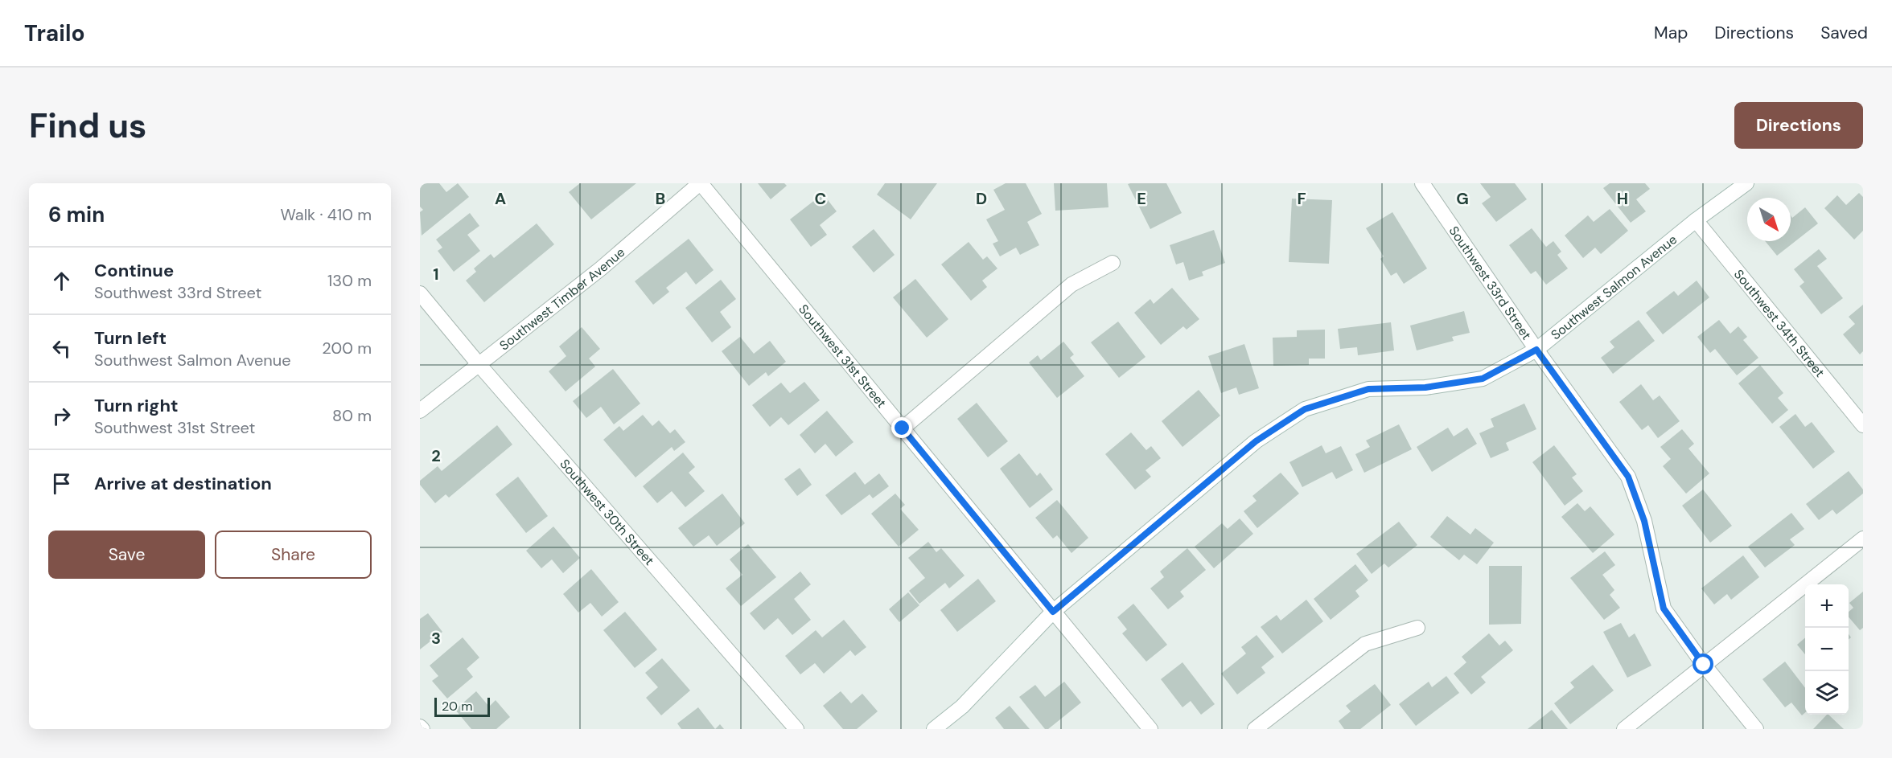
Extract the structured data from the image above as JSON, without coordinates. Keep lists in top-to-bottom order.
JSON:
{
  "streets": {
    "street": [
      "Southwest 33rd Street",
      "Southwest Salmon Avenue",
      "Southwest Timber Avenue",
      "Southwest 34th Street",
      "Southwest 31st Street",
      "Southwest 30th Street"
    ]
  },
  "crossings": [
    ["Southwest 33rd Street", "Southwest Salmon Avenue"],
    ["Southwest Salmon Avenue", "Southwest 34th Street"],
    ["Southwest Salmon Avenue", "Southwest 31st Street"],
    ["Southwest Timber Avenue", "Southwest 31st Street"],
    ["Southwest Timber Avenue", "Southwest 30th Street"]
  ],
  "scale_bar": "20 m",
  "north": "bottom right",
  "page": {
    "header": "Trailo",
    "nav": ["Map", "Directions", "Saved"],
    "buttons": [
      "Directions",
      ["Save", "Share"]
    ],
    "title": "Find us",
    "heading": ["6 min", "Walk · 410 m"],
    "list": [
      ["Continue", "Southwest 33rd Street", "130 m"],
      ["Turn left", "Southwest Salmon Avenue", "200 m"],
      ["Turn right", "Southwest 31st Street", "80 m"],
      "Arrive at destination"
    ],
    "map_buttons": ["+", "−"],
    "scale": "20 m"
  },
  "grid": {
    "columns": [
      "A",
      "B",
      "C",
      "D",
      "E",
      "F",
      "G",
      "H"
    ],
    "rows": ["1", "2", "3"]
  }
}
